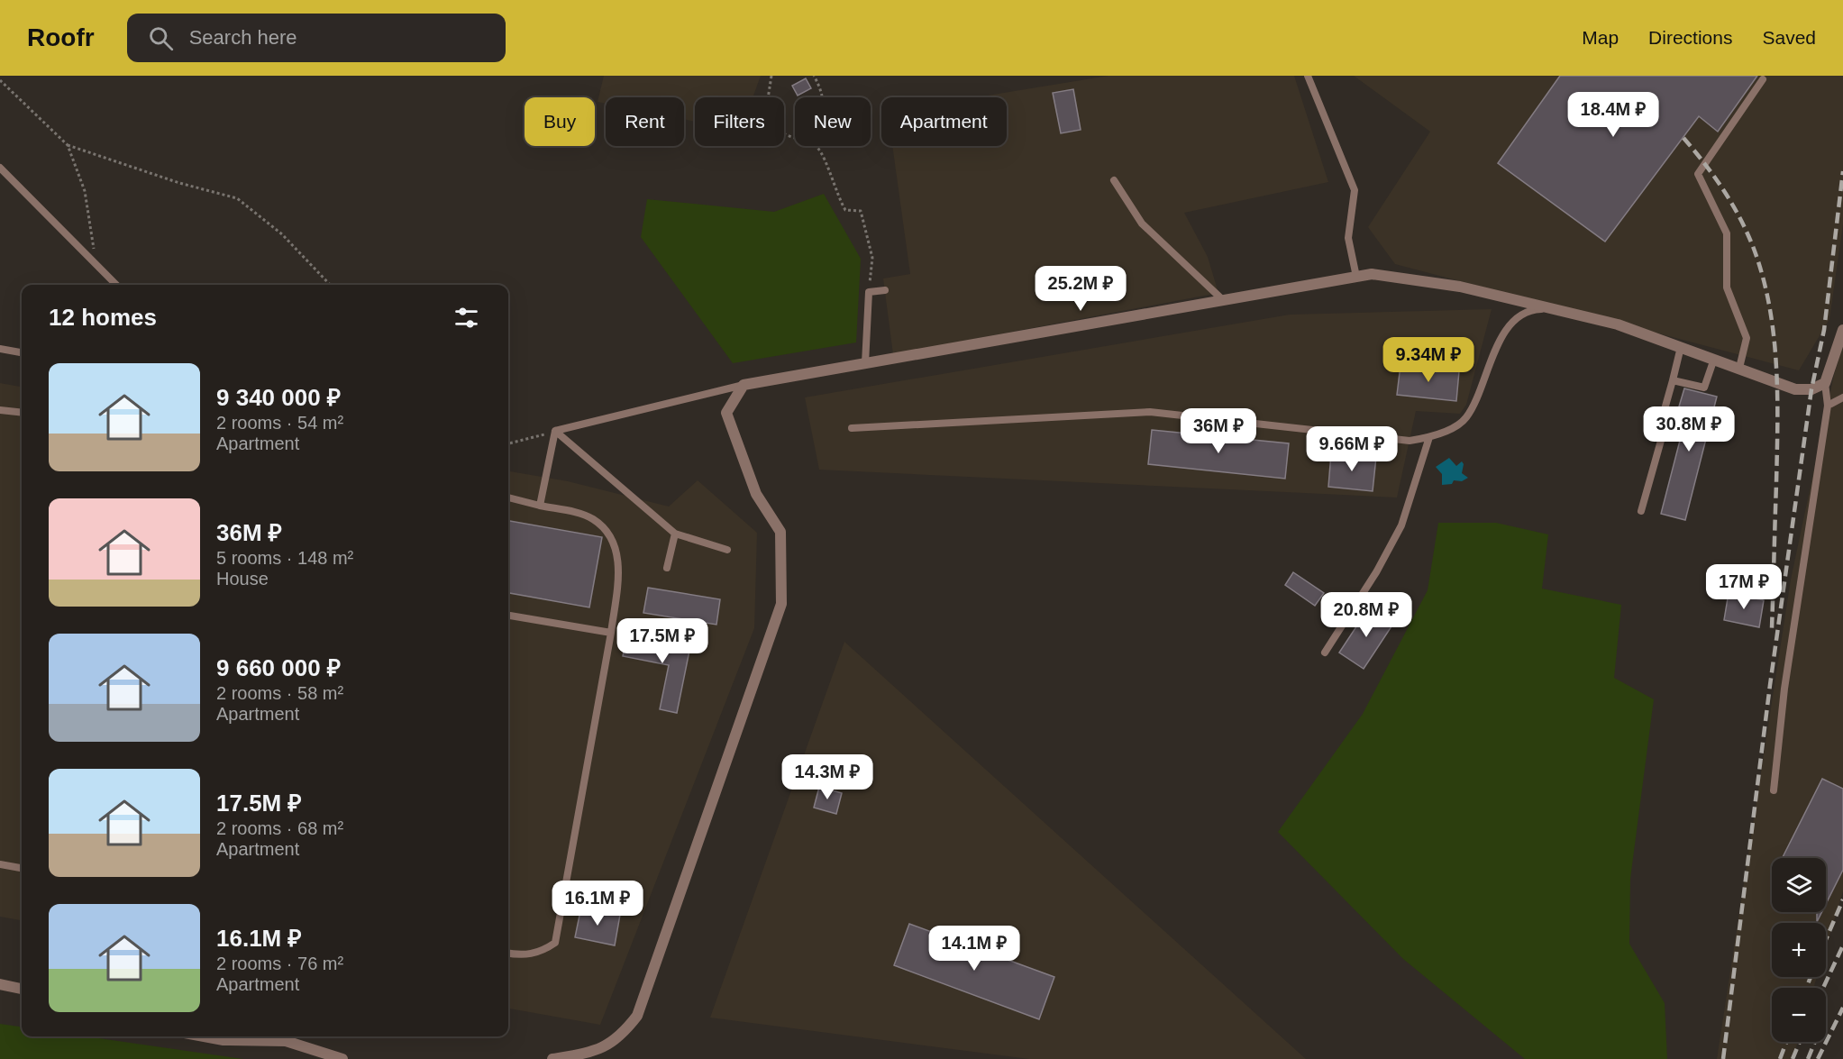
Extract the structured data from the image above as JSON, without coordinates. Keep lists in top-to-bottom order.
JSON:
{
  "page": {
    "header": "Roofr",
    "search": "Search here",
    "nav": ["Map", "Directions", "Saved"],
    "price": [
      "18.4M ₽",
      "25.2M ₽",
      "9.34M ₽",
      "30.8M ₽",
      "36M ₽",
      "9.66M ₽",
      "17M ₽",
      "20.8M ₽",
      "17.5M ₽",
      "14.3M ₽",
      "16.1M ₽",
      "14.1M ₽"
    ],
    "chip": [
      "Buy",
      "Rent",
      "Filters",
      "New",
      "Apartment"
    ],
    "heading": "12 homes",
    "list": [
      {
        "name": "9 340 000 ₽",
        "note": "2 rooms · 54 m² · Apartment"
      },
      {
        "name": "36M ₽",
        "note": "5 rooms · 148 m² · House"
      },
      {
        "name": "9 660 000 ₽",
        "note": "2 rooms · 58 m² · Apartment"
      },
      {
        "name": "17.5M ₽",
        "note": "2 rooms · 68 m² · Apartment"
      },
      {
        "name": "16.1M ₽",
        "note": "2 rooms · 76 m² · Apartment"
      }
    ],
    "map_buttons": ["+", "−"]
  }
}
